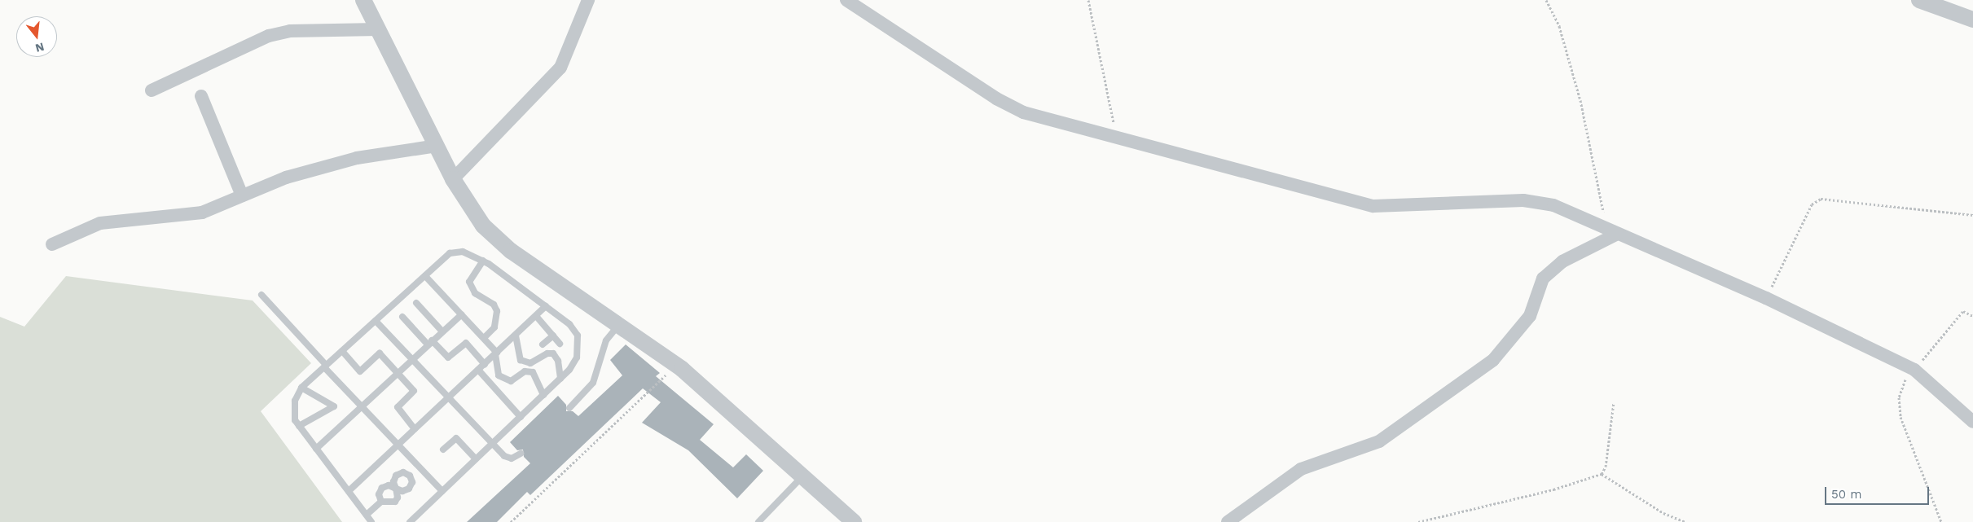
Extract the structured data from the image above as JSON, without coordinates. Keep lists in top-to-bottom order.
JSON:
{
  "scale_bar": "50 m",
  "north": "bottom"
}
